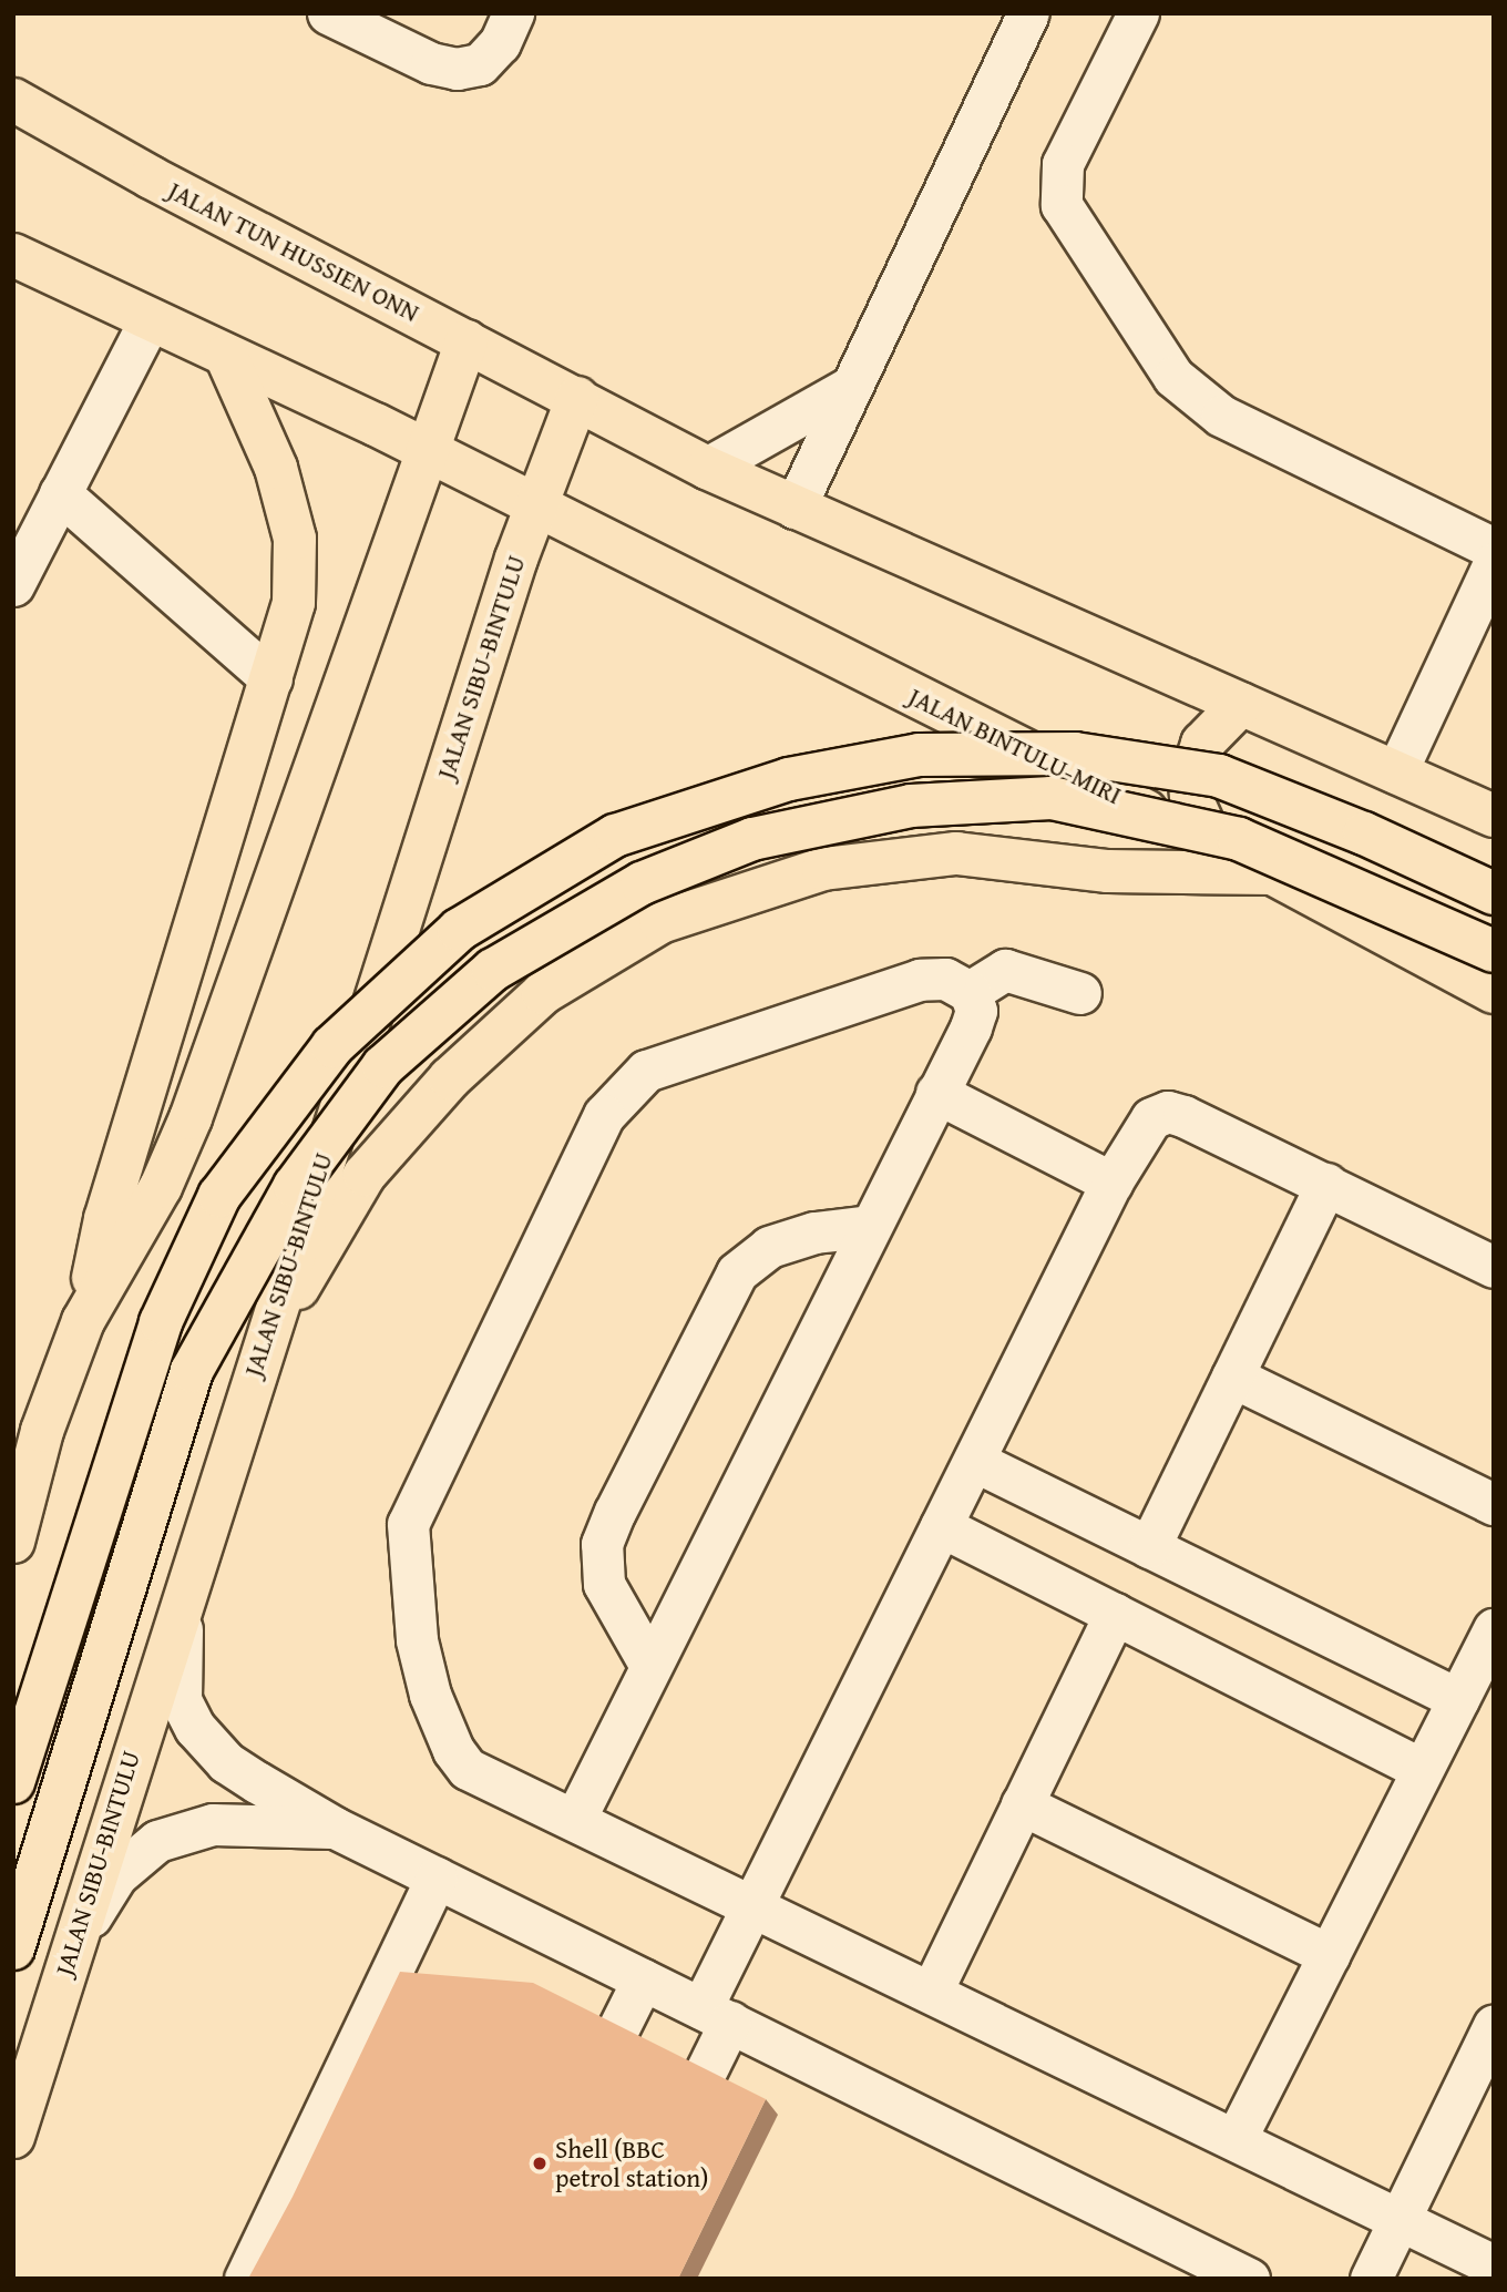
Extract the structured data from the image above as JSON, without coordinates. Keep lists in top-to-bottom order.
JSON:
{
  "streets": {
    "main road": ["JALAN TUN HUSSIEN ONN", "JALAN SIBU-BINTULU", "JALAN BINTULU-MIRI"]
  },
  "crossings": [
    ["JALAN TUN HUSSIEN ONN", "JALAN SIBU-BINTULU"],
    ["JALAN SIBU-BINTULU", "JALAN BINTULU-MIRI"]
  ],
  "places": ["Shell (BBC petrol station)"]
}
